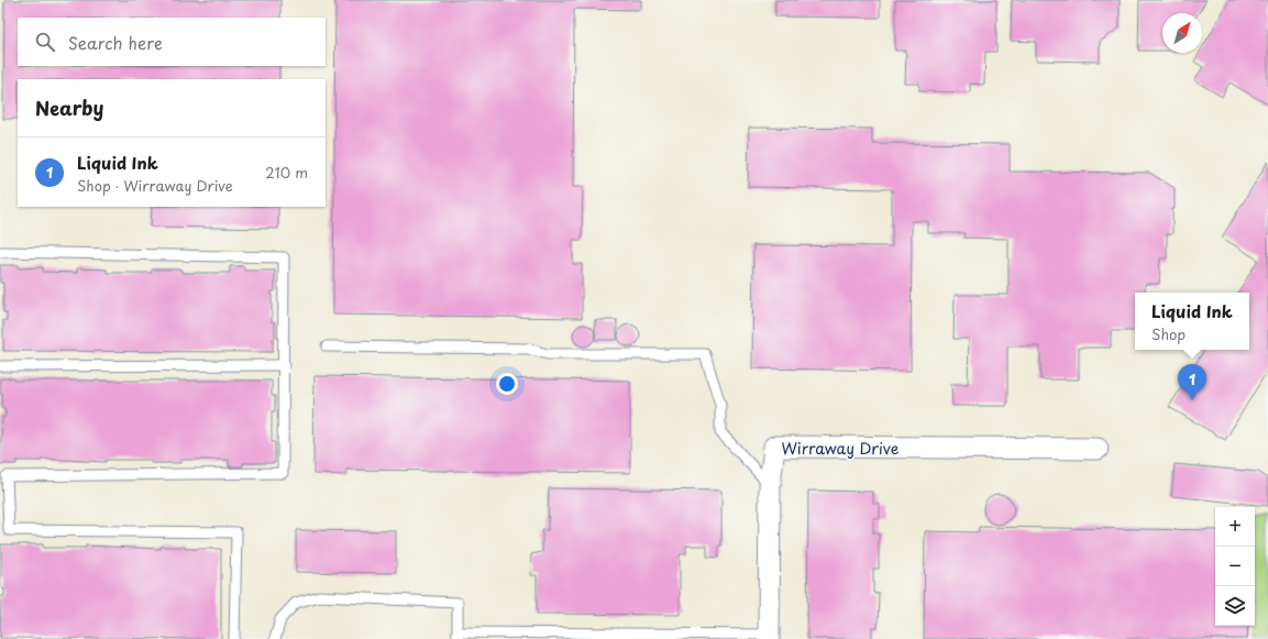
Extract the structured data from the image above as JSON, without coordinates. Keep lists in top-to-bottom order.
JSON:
{
  "streets": {
    "street": ["Wirraway Drive"]
  },
  "north": "top right",
  "page": {
    "search": "Search here",
    "heading": "Nearby",
    "list": [
      {
        "mark": "1",
        "name": "Liquid Ink",
        "note": "Shop · Wirraway Drive",
        "value": "210 m"
      }
    ],
    "popup": ["Liquid Ink", "Shop"],
    "pins": "1",
    "map_buttons": ["+", "−"]
  }
}
